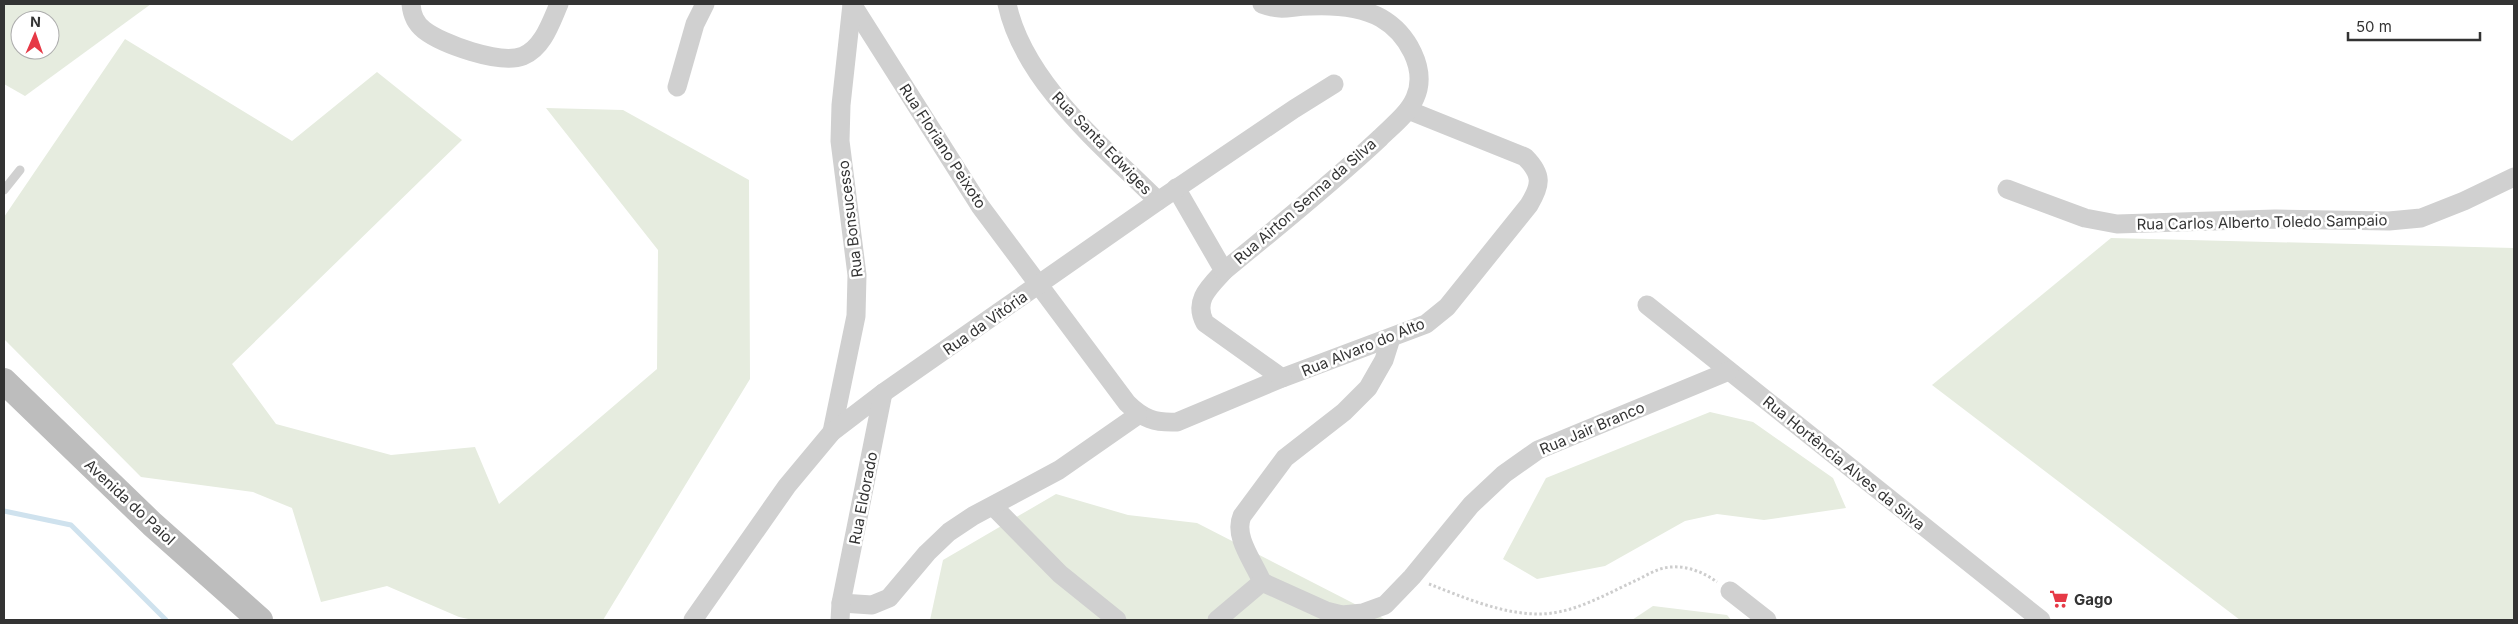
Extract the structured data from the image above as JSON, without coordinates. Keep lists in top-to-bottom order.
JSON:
{
  "streets": {
    "street": [
      "Rua Santa Edwiges",
      "Rua Floriano Peixoto",
      "Rua Airton Senna da Silva",
      "Rua Bonsucesso",
      "Rua Carlos Alberto Toledo Sampaio",
      "Rua da Vitória",
      "Rua Alvaro do Alto",
      "Rua Jair Branco",
      "Rua Hortência Alves da Silva",
      "Rua Eldorado",
      "Avenida do Paiol"
    ]
  },
  "crossings": [
    ["Rua Santa Edwiges", "Rua Airton Senna da Silva"],
    ["Rua Santa Edwiges", "Rua da Vitória"],
    ["Rua Floriano Peixoto", "Rua Bonsucesso"],
    ["Rua Floriano Peixoto", "Rua da Vitória"],
    ["Rua Airton Senna da Silva", "Rua Alvaro do Alto"],
    ["Rua Bonsucesso", "Rua da Vitória"],
    ["Rua da Vitória", "Rua Eldorado"],
    ["Rua Jair Branco", "Rua Hortência Alves da Silva"]
  ],
  "places": {
    "supermarket": ["Gago"]
  },
  "scale_bar": "50 m",
  "north": "top"
}
